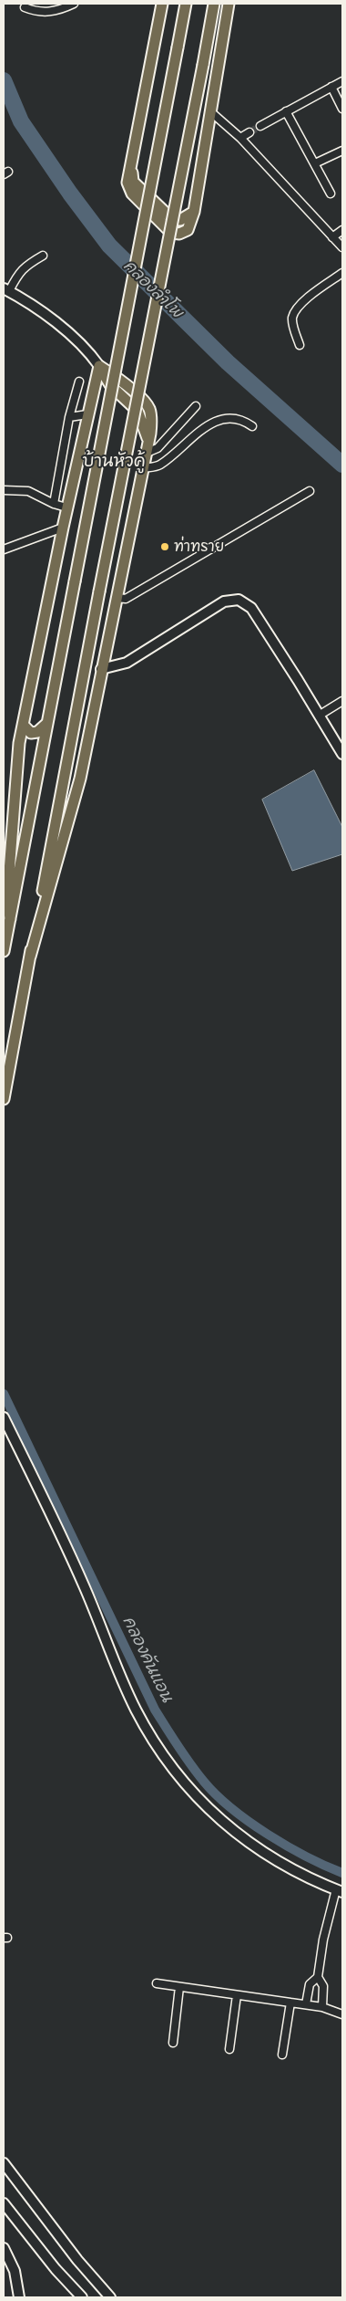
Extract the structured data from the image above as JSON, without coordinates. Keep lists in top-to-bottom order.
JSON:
{
  "districts": ["บ้านหัวคู้"],
  "water": ["คลองลำโพ", "คลองคันแอน"],
  "places": ["ท่าทราย"]
}
